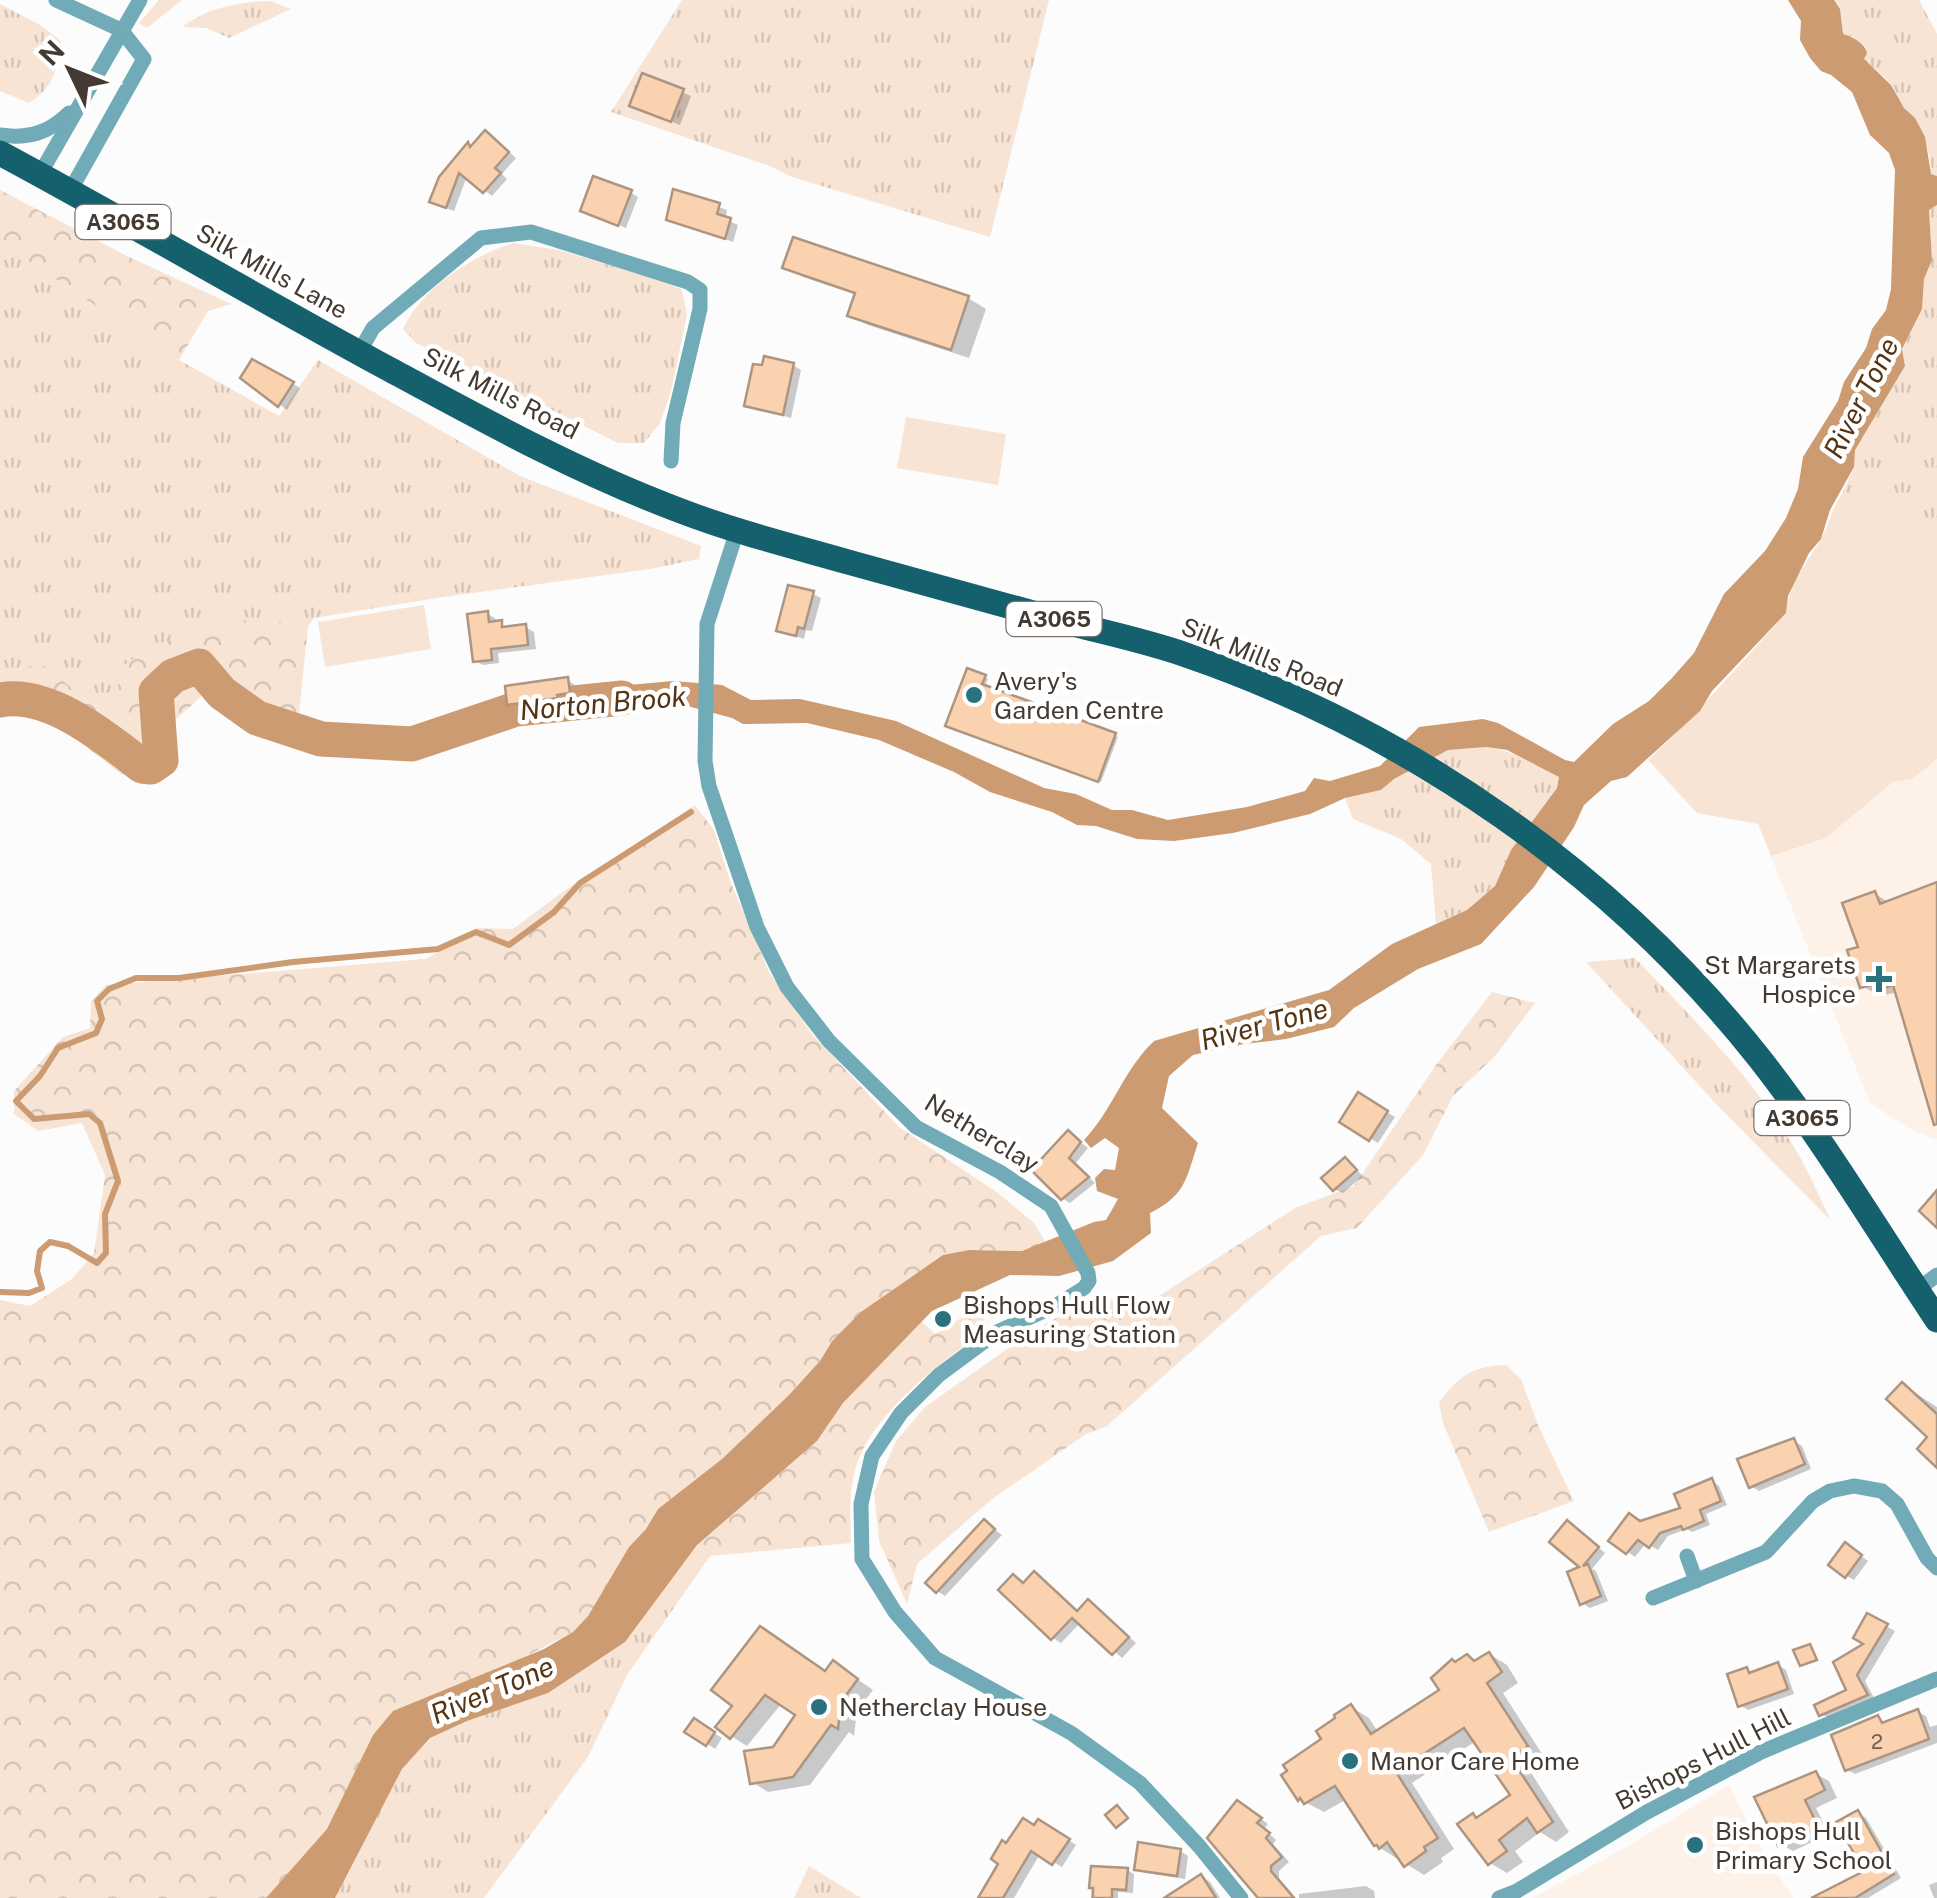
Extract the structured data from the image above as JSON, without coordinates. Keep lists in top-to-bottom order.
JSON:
{
  "streets": {
    "main road": ["A3065", "Silk Mills Lane", "Silk Mills Road"],
    "street": ["Netherclay", "Bishops Hull Hill"]
  },
  "crossings": [
    ["Silk Mills Lane", "Silk Mills Road"],
    ["Silk Mills Road", "Netherclay"]
  ],
  "water": ["River Tone", "Norton Brook"],
  "places": {
    "other": [
      "Avery's Garden Centre",
      "Bishops Hull Flow Measuring Station",
      "Netherclay House",
      "Manor Care Home",
      "Bishops Hull Primary School"
    ],
    "health": ["St Margarets Hospice"]
  },
  "house_numbers": ["2"],
  "north": "top left"
}
